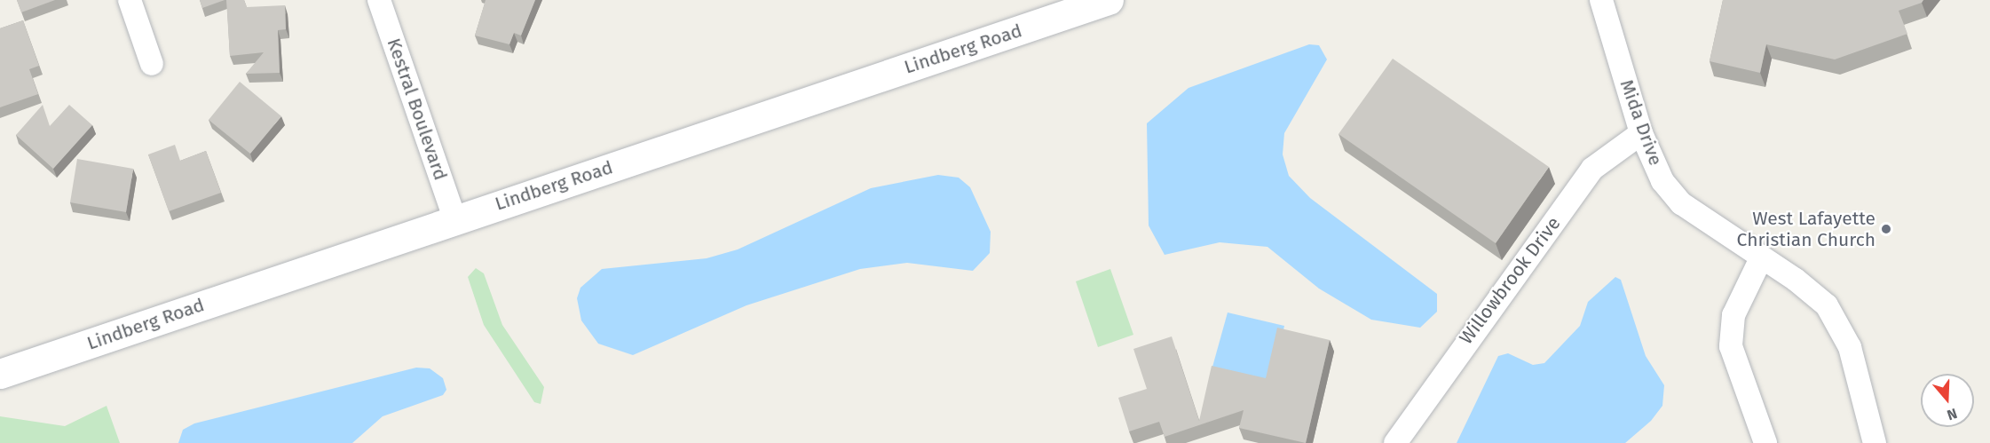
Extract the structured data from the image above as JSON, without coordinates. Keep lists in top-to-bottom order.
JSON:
{
  "streets": {
    "main road": ["Lindberg Road"],
    "street": ["Kestral Boulevard", "Mida Drive", "Willowbrook Drive"]
  },
  "crossings": [
    ["Lindberg Road", "Kestral Boulevard"],
    ["Mida Drive", "Willowbrook Drive"]
  ],
  "places": ["West Lafayette Christian Church"],
  "north": "bottom"
}
